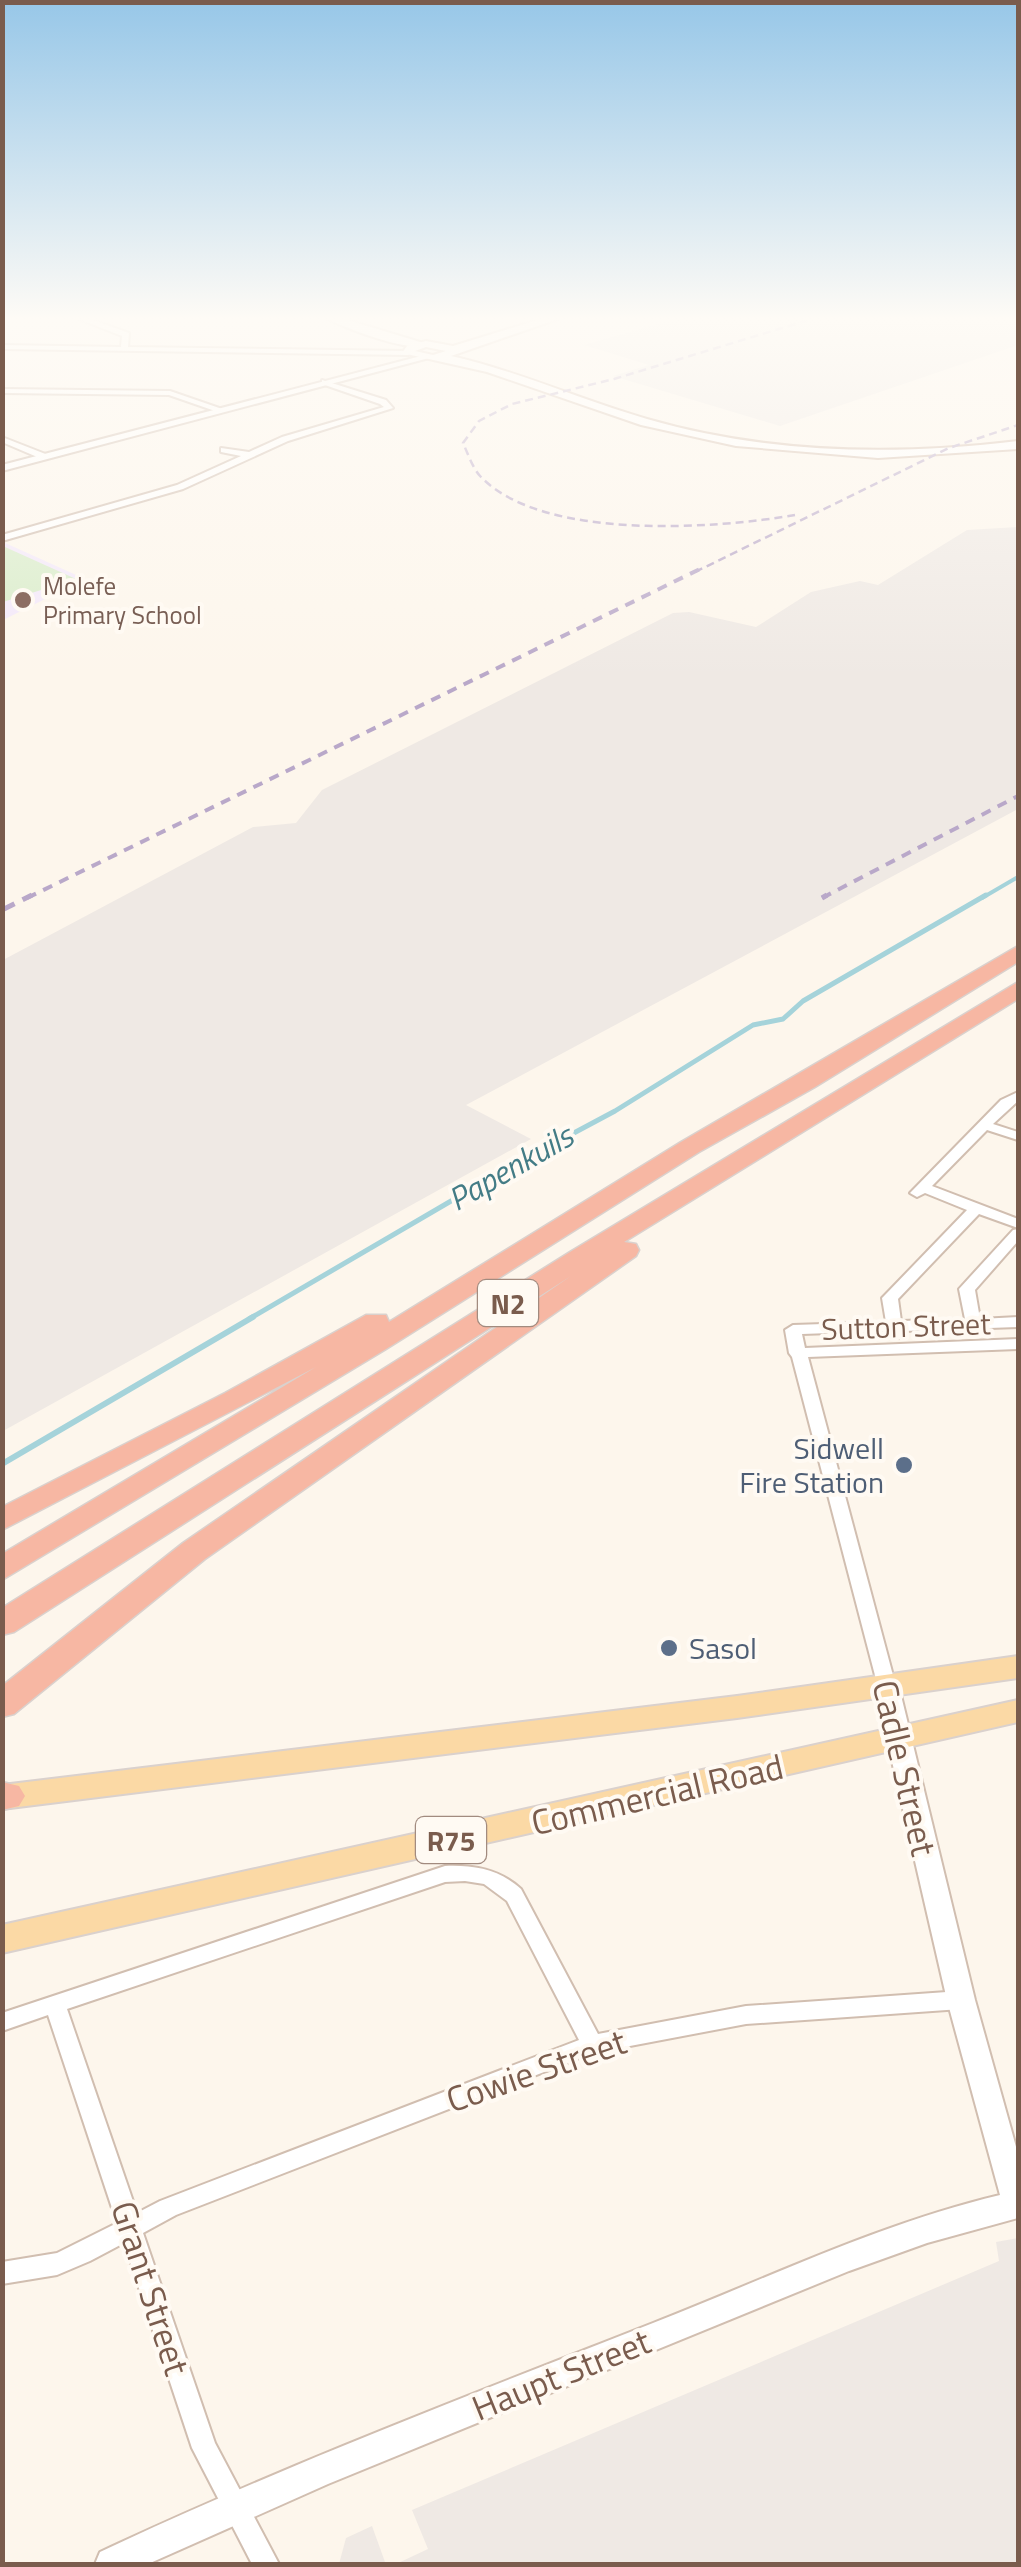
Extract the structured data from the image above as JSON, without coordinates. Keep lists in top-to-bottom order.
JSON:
{
  "streets": {
    "highway": ["N2"],
    "main road": ["Commercial Road", "R75"],
    "street": [
      "Sutton Street",
      "Cadle Street",
      "Cowie Street",
      "Grant Street",
      "Haupt Street"
    ]
  },
  "crossings": [
    ["Sutton Street", "Cadle Street"],
    ["Cadle Street", "Commercial Road"],
    ["Cadle Street", "Cowie Street"],
    ["Cadle Street", "Haupt Street"],
    ["Cowie Street", "Grant Street"],
    ["Grant Street", "Haupt Street"]
  ],
  "water": ["Papenkuils"],
  "places": ["Molefe Primary School", "Sidwell Fire Station", "Sasol"]
}
